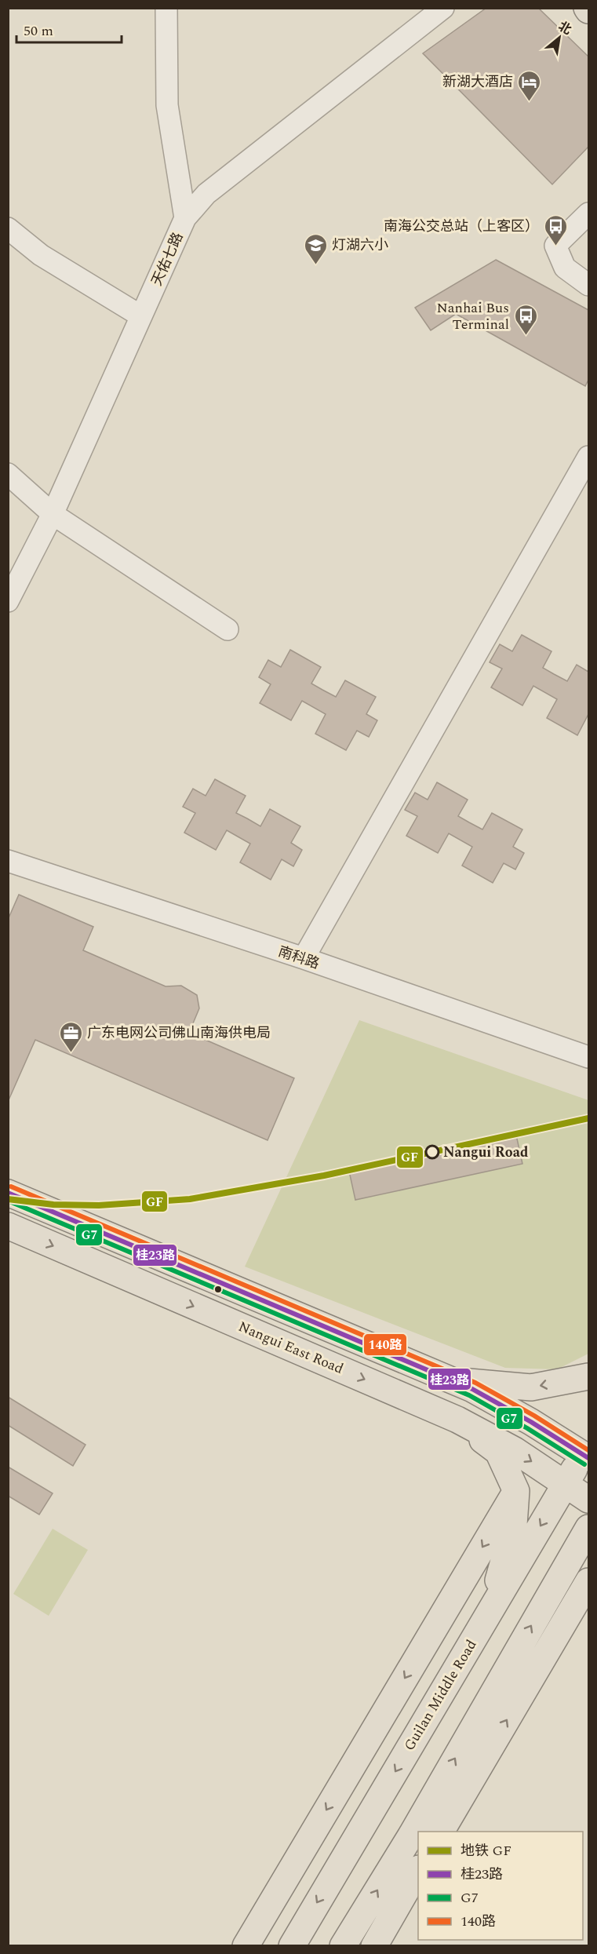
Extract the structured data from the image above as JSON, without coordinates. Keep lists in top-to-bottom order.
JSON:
{
  "streets": {
    "main road": ["Nangui East Road", "Guilan Middle Road"],
    "street": ["天佑七路", "南科路"]
  },
  "crossings": [
    ["Nangui East Road", "Guilan Middle Road"]
  ],
  "places": {
    "hotel": ["新湖大酒店"],
    "bus stop": ["南海公交总站（上客区）", "Nanhai Bus Terminal"],
    "school or university": ["灯湖六小"],
    "office": ["广东电网公司佛山南海供电局"],
    "other": ["Nangui Road"]
  },
  "lines": [
    "metro line GF",
    "transit line 140路",
    "transit line 桂23路",
    "transit line G7"
  ],
  "legend": [
    "地铁 GF",
    "桂23路",
    "G7",
    "140路"
  ],
  "scale_bar": "50 m",
  "north": "top right"
}
